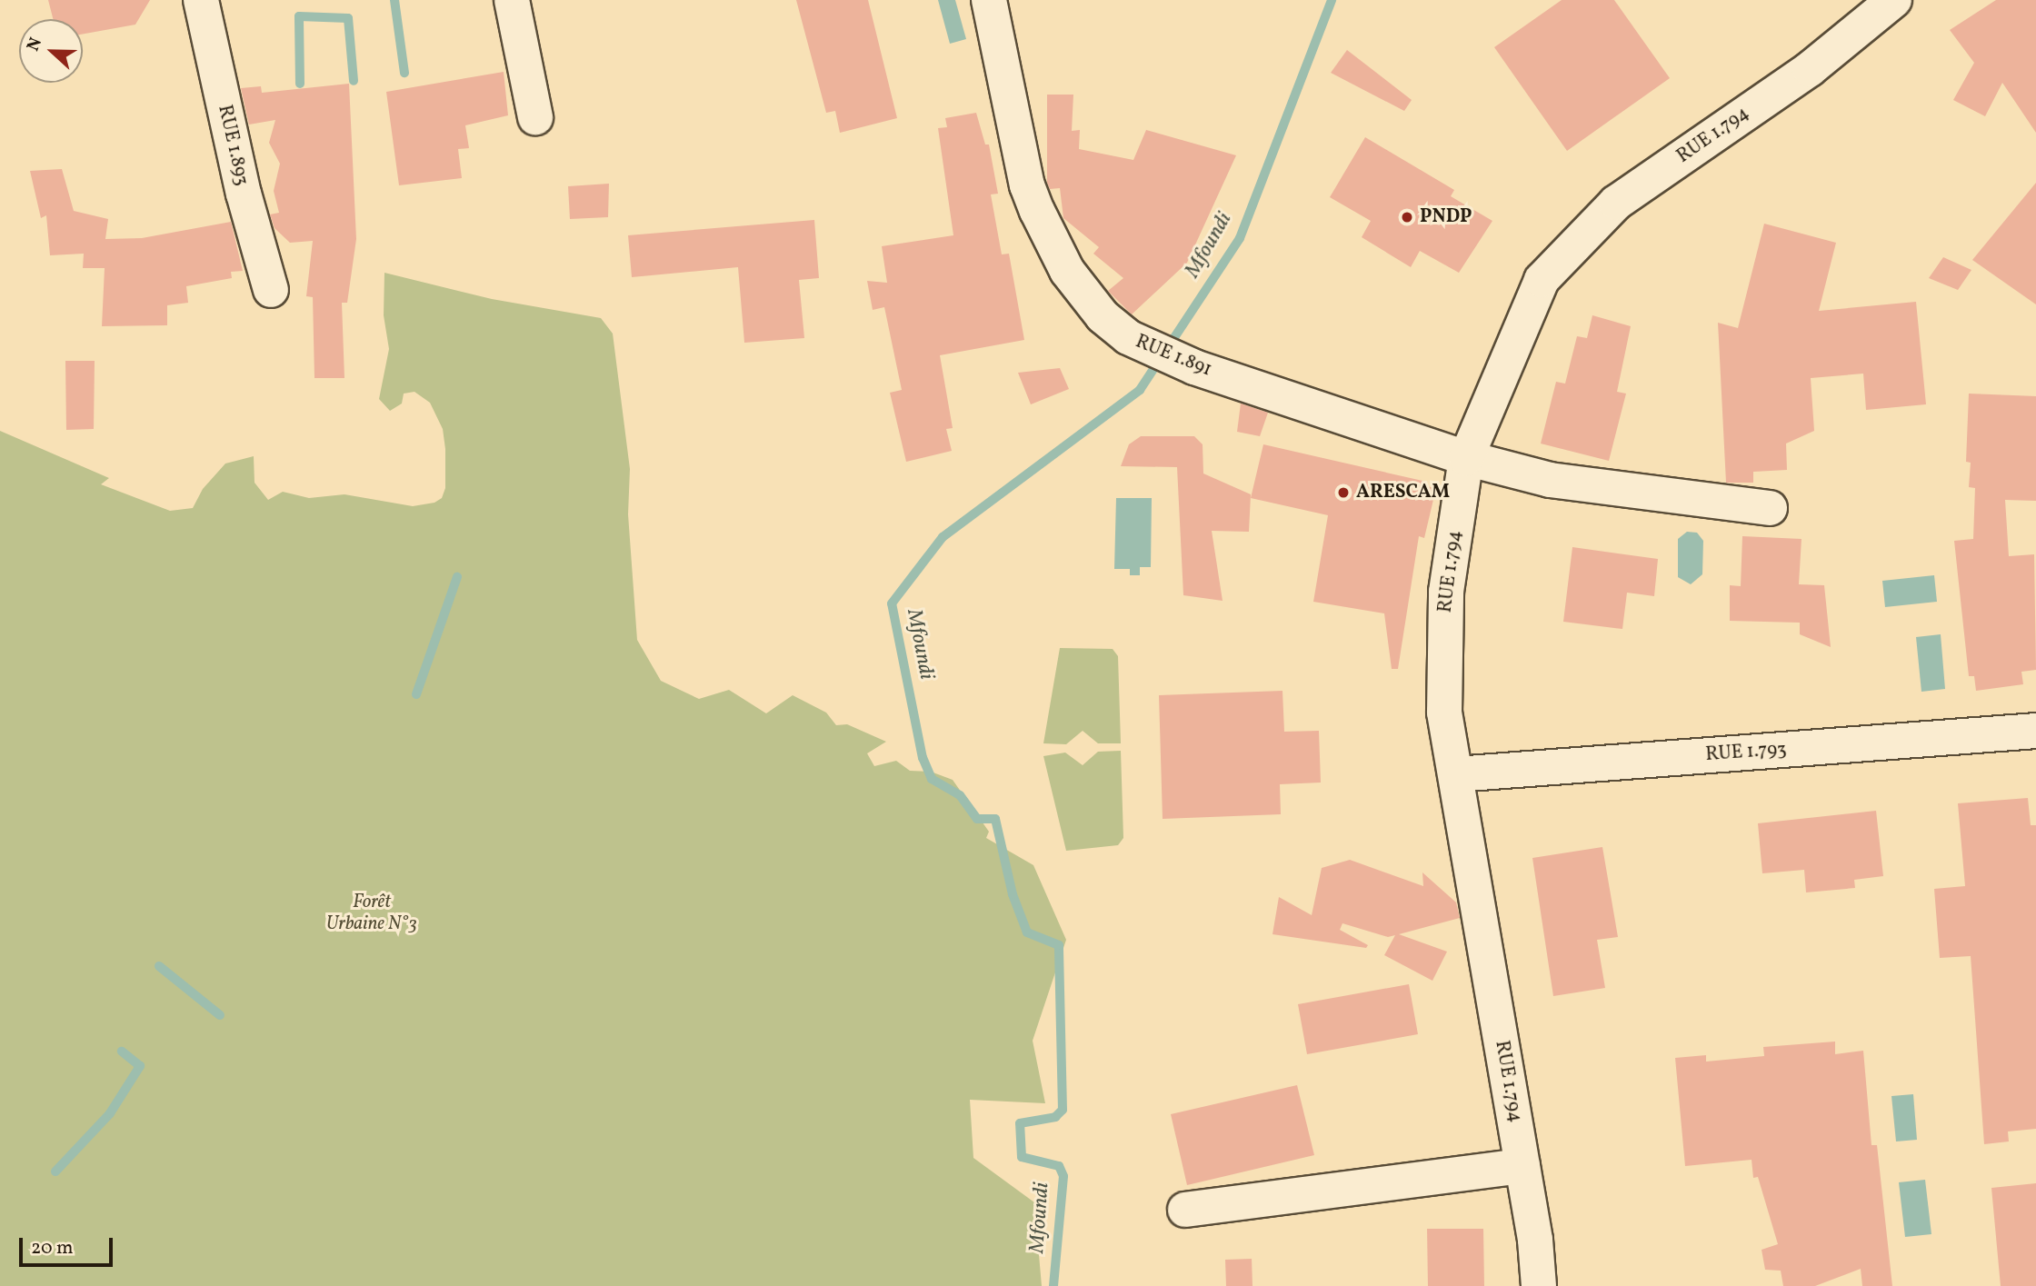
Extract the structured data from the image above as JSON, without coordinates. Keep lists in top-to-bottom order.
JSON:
{
  "streets": {
    "street": [
      "RUE 1.794",
      "RUE 1.893",
      "RUE 1.891",
      "RUE 1.793"
    ]
  },
  "crossings": [
    ["RUE 1.794", "RUE 1.891"],
    ["RUE 1.794", "RUE 1.793"]
  ],
  "water": ["Mfoundi"],
  "parks": ["Forêt Urbaine N°3"],
  "places": ["PNDP", "ARESCAM"],
  "scale_bar": "20 m",
  "north": "left"
}
